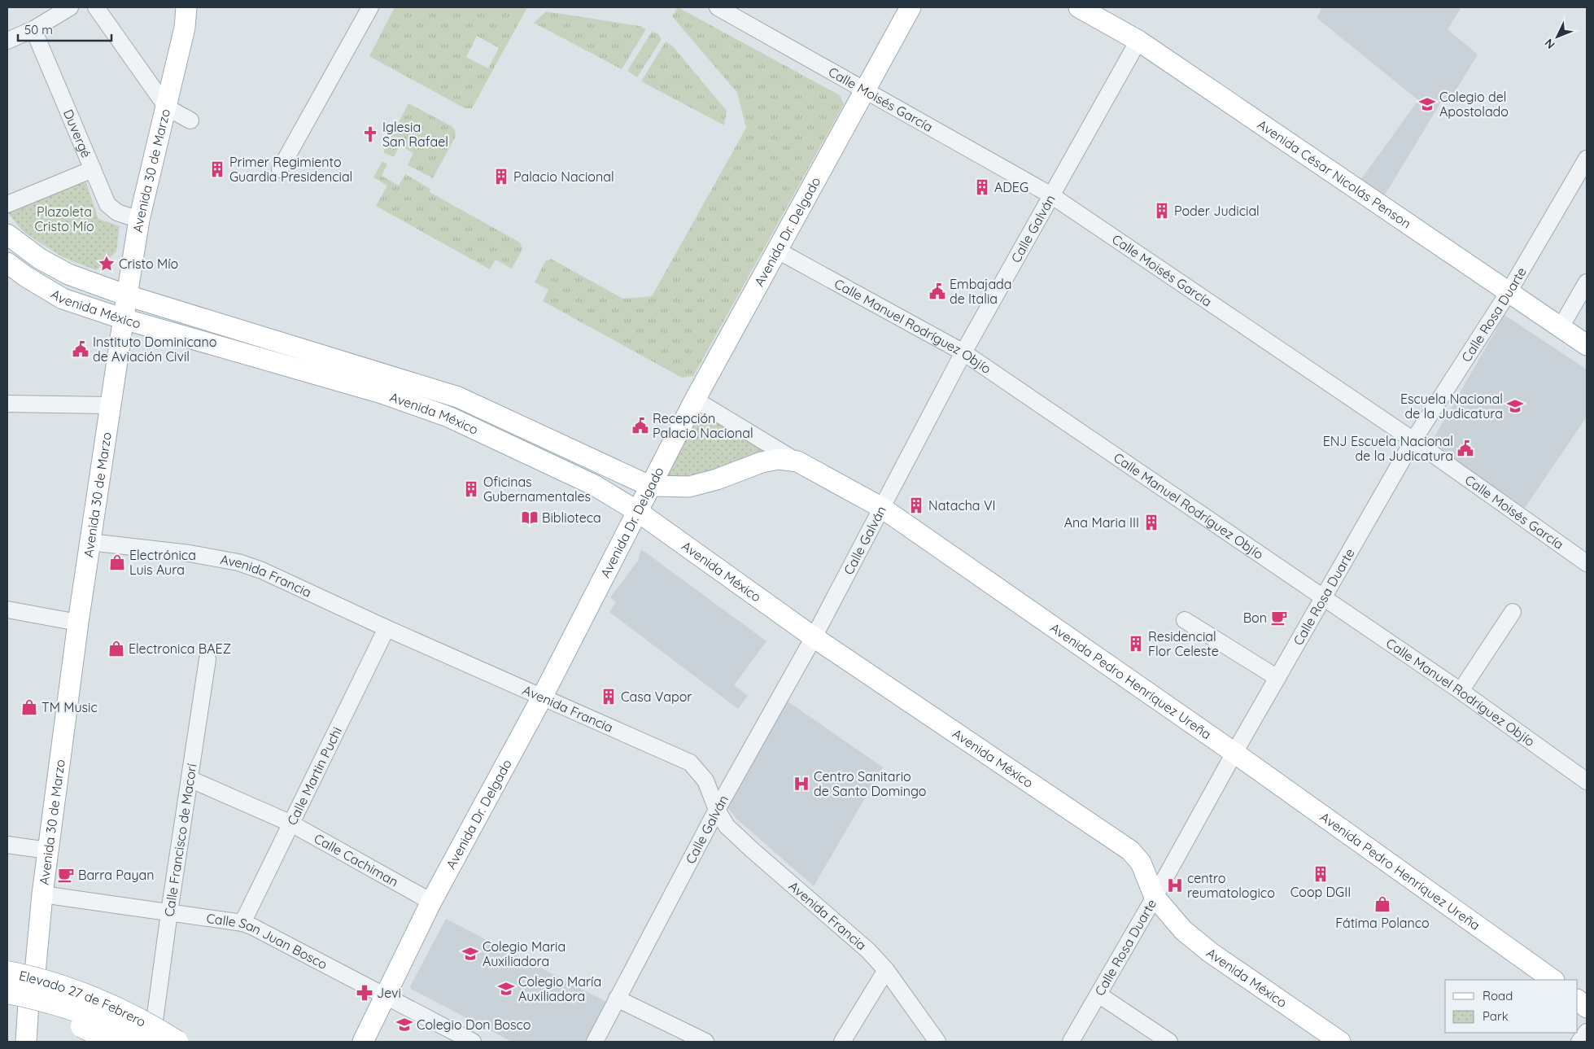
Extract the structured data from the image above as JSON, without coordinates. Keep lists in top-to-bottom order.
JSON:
{
  "streets": {
    "highway": ["Elevado 27 de Febrero"],
    "main road": [
      "Avenida 30 de Marzo",
      "Avenida César Nicolás Penson",
      "Avenida Dr. Delgado",
      "Avenida México",
      "Avenida Pedro Henríquez Ureña"
    ],
    "street": [
      "Calle Moisés García",
      "Duvergé",
      "Calle Galván",
      "Calle Rosa Duarte",
      "Calle Manuel Rodríguez Objío",
      "Avenida Francia",
      "Calle Martin Puchi",
      "Calle Francisco de Macorí",
      "Calle Cachiman",
      "Calle San Juan Bosco"
    ]
  },
  "crossings": [
    ["Calle Moisés García", "Calle Galván"],
    ["Calle Moisés García", "Avenida Dr. Delgado"],
    ["Calle Moisés García", "Calle Rosa Duarte"],
    ["Duvergé", "Avenida 30 de Marzo"],
    ["Avenida 30 de Marzo", "Avenida México"],
    ["Avenida 30 de Marzo", "Avenida Francia"],
    ["Avenida 30 de Marzo", "Calle San Juan Bosco"],
    ["Avenida 30 de Marzo", "Elevado 27 de Febrero"],
    ["Avenida César Nicolás Penson", "Calle Galván"],
    ["Avenida César Nicolás Penson", "Calle Rosa Duarte"],
    ["Calle Galván", "Avenida México"],
    ["Calle Galván", "Calle Manuel Rodríguez Objío"],
    ["Calle Galván", "Avenida Francia"],
    ["Calle Galván", "Avenida Pedro Henríquez Ureña"],
    ["Avenida Dr. Delgado", "Avenida México"],
    ["Avenida Dr. Delgado", "Calle Manuel Rodríguez Objío"],
    ["Avenida Dr. Delgado", "Avenida Francia"],
    ["Avenida Dr. Delgado", "Avenida Pedro Henríquez Ureña"],
    ["Avenida Dr. Delgado", "Calle Cachiman"],
    ["Avenida Dr. Delgado", "Calle San Juan Bosco"],
    ["Avenida México", "Calle Rosa Duarte"],
    ["Avenida México", "Avenida Pedro Henríquez Ureña"],
    ["Calle Rosa Duarte", "Calle Manuel Rodríguez Objío"],
    ["Calle Rosa Duarte", "Avenida Pedro Henríquez Ureña"],
    ["Avenida Francia", "Calle Martin Puchi"],
    ["Calle Martin Puchi", "Calle Cachiman"],
    ["Calle Martin Puchi", "Calle San Juan Bosco"],
    ["Calle Francisco de Macorí", "Calle Cachiman"],
    ["Calle Francisco de Macorí", "Calle San Juan Bosco"]
  ],
  "parks": ["Plazoleta Cristo Mío"],
  "places": {
    "school or university": [
      "Colegio del Apostolado",
      "Escuela Nacional de la Judicatura",
      "Colegio Maria Auxiliadora",
      "Colegio María Auxiliadora",
      "Colegio Don Bosco"
    ],
    "church": ["Iglesia San Rafael"],
    "building": [
      "Primer Regimiento Guardia Presidencial",
      "Palacio Nacional",
      "ADEG",
      "Poder Judicial",
      "Oficinas Gubernamentales",
      "Natacha VI",
      "Ana Maria III",
      "Residencial Flor Celeste",
      "Casa Vapor",
      "Coop DGII"
    ],
    "place": ["Cristo Mío"],
    "public building": [
      "Embajada de Italia",
      "Instituto Dominicano de Aviación Civil",
      "Recepción Palacio Nacional",
      "ENJ Escuela Nacional de la Judicatura"
    ],
    "library": ["Biblioteca"],
    "shop": [
      "Electrónica Luis Aura",
      "Electronica BAEZ",
      "TM Music",
      "Fátima Polanco"
    ],
    "cafe": ["Bon", "Barra Payan"],
    "hospital": ["Centro Sanitario de Santo Domingo", "centro reumatologico"],
    "pharmacy": ["Jevi"]
  },
  "legend": ["Road", "Park"],
  "scale_bar": "50 m",
  "north": "bottom left"
}
